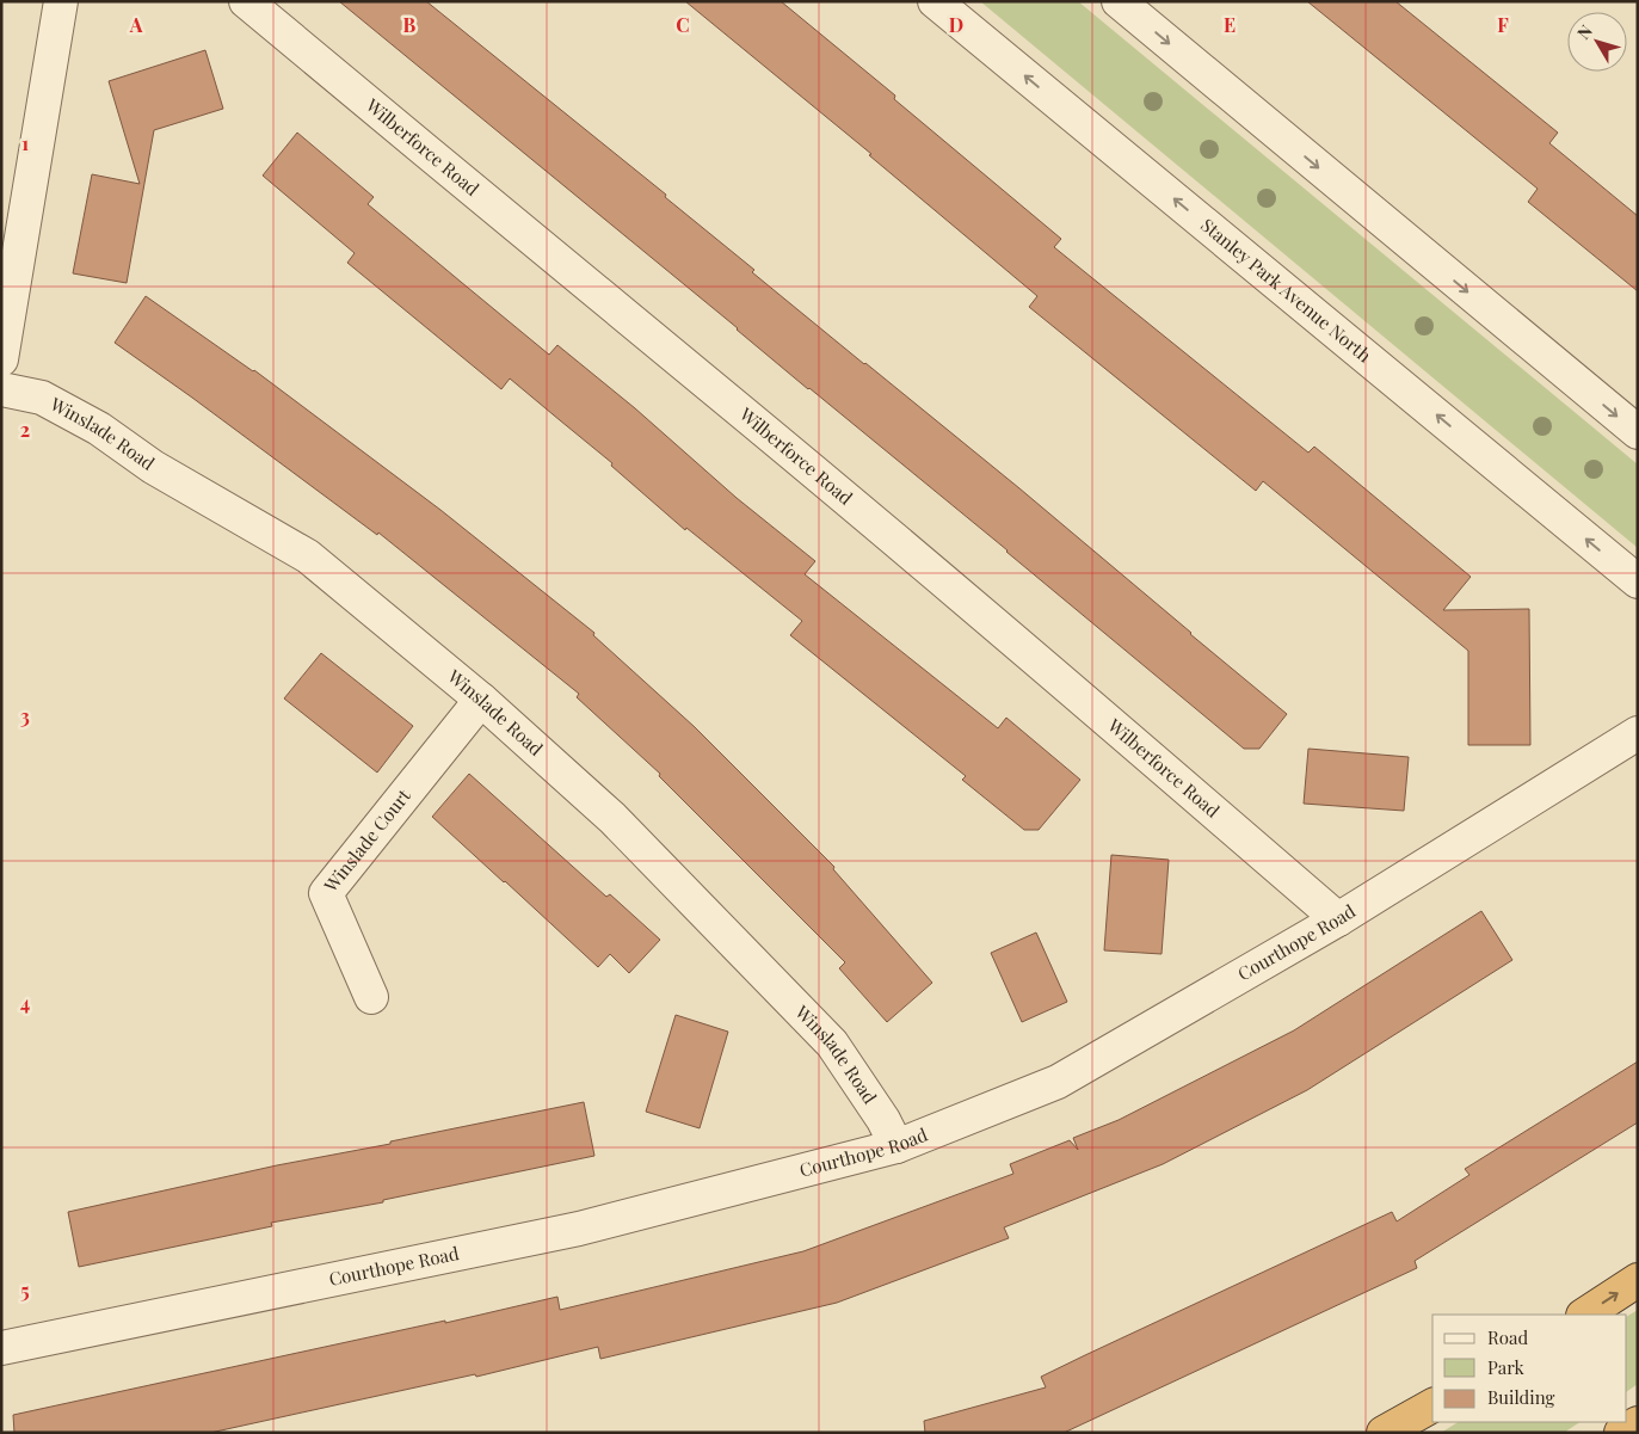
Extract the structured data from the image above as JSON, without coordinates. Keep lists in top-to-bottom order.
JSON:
{
  "streets": {
    "street": [
      "Wilberforce Road",
      "Stanley Park Avenue North",
      "Winslade Road",
      "Winslade Court",
      "Courthope Road"
    ]
  },
  "crossings": [
    ["Wilberforce Road", "Courthope Road"],
    ["Winslade Road", "Winslade Court"],
    ["Winslade Road", "Courthope Road"]
  ],
  "legend": ["Road", "Park", "Building"],
  "north": "top left",
  "grid": {
    "columns": [
      "A",
      "B",
      "C",
      "D",
      "E",
      "F"
    ],
    "rows": [
      "1",
      "2",
      "3",
      "4",
      "5"
    ]
  }
}
